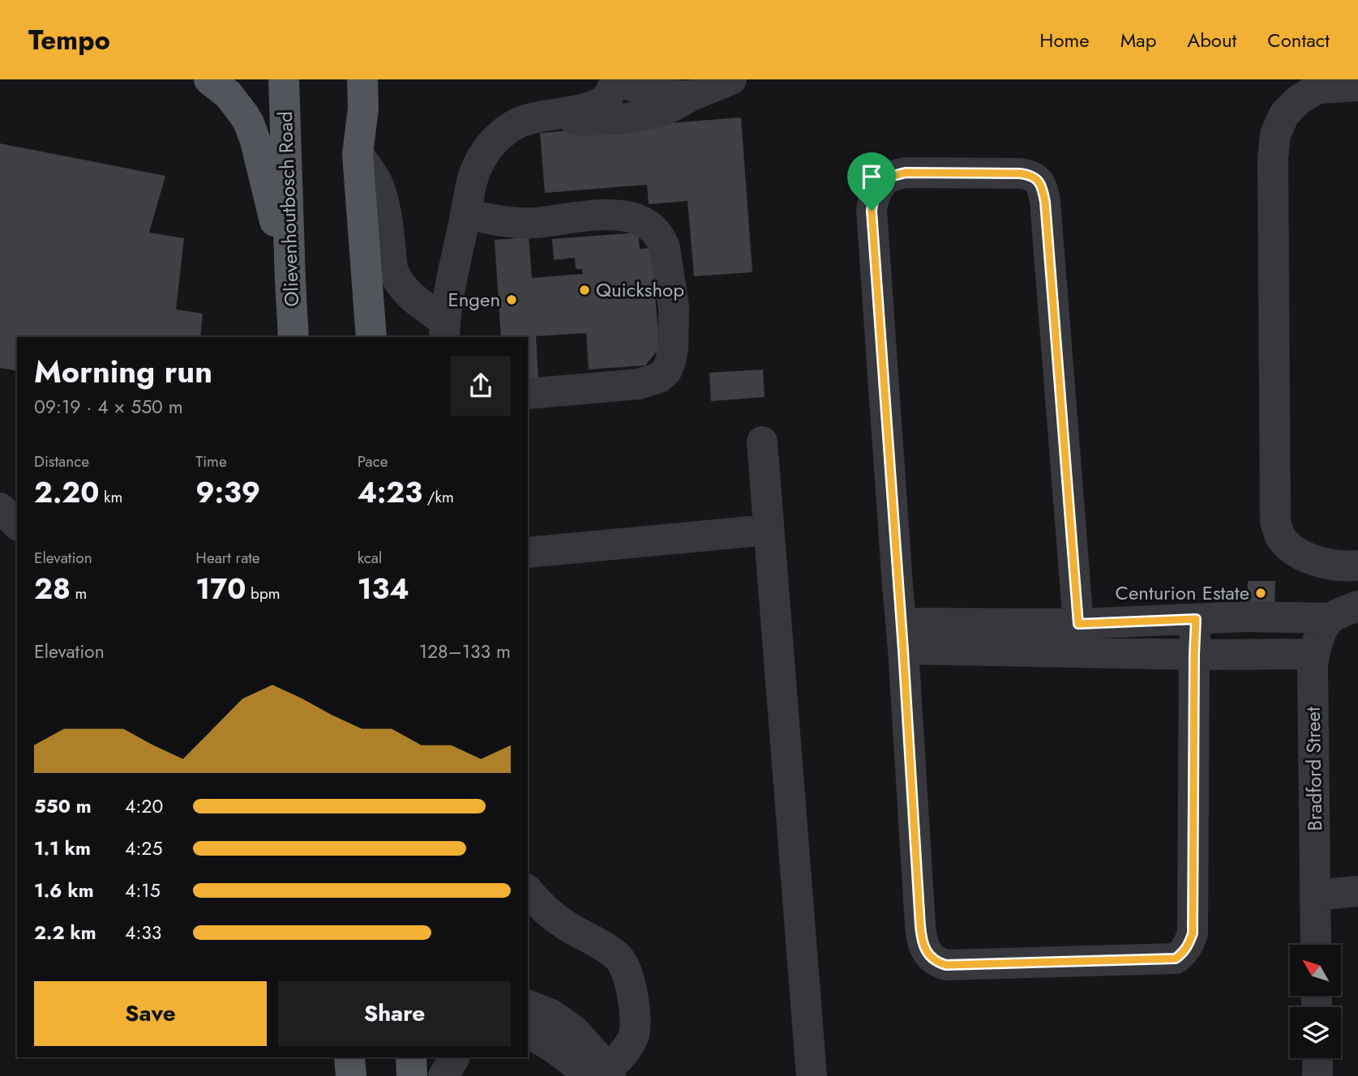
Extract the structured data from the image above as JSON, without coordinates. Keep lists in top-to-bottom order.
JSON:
{
  "streets": {
    "main road": ["Olievenhoutbosch Road"],
    "street": ["Bradford Street"]
  },
  "places": ["Quickshop", "Engen", "Centurion Estate"],
  "north": "top left",
  "page": {
    "header": "Tempo",
    "nav": [
      "Home",
      "Map",
      "About",
      "Contact"
    ],
    "heading": ["Morning run", "09:19 · 4 × 550 m"],
    "stats": [
      ["Distance", "2.20 km"],
      ["Time", "9:39"],
      ["Pace", "4:23 /km"],
      ["Elevation", "28 m"],
      ["Heart rate", "170 bpm"],
      ["kcal", "134"]
    ],
    "chart": ["Elevation", "128–133 m"],
    "list": [
      {
        "name": "550 m",
        "note": "4:20"
      },
      {
        "name": "1.1 km",
        "note": "4:25"
      },
      {
        "name": "1.6 km",
        "note": "4:15"
      },
      {
        "name": "2.2 km",
        "note": "4:33"
      }
    ],
    "buttons": ["Save", "Share"]
  }
}
